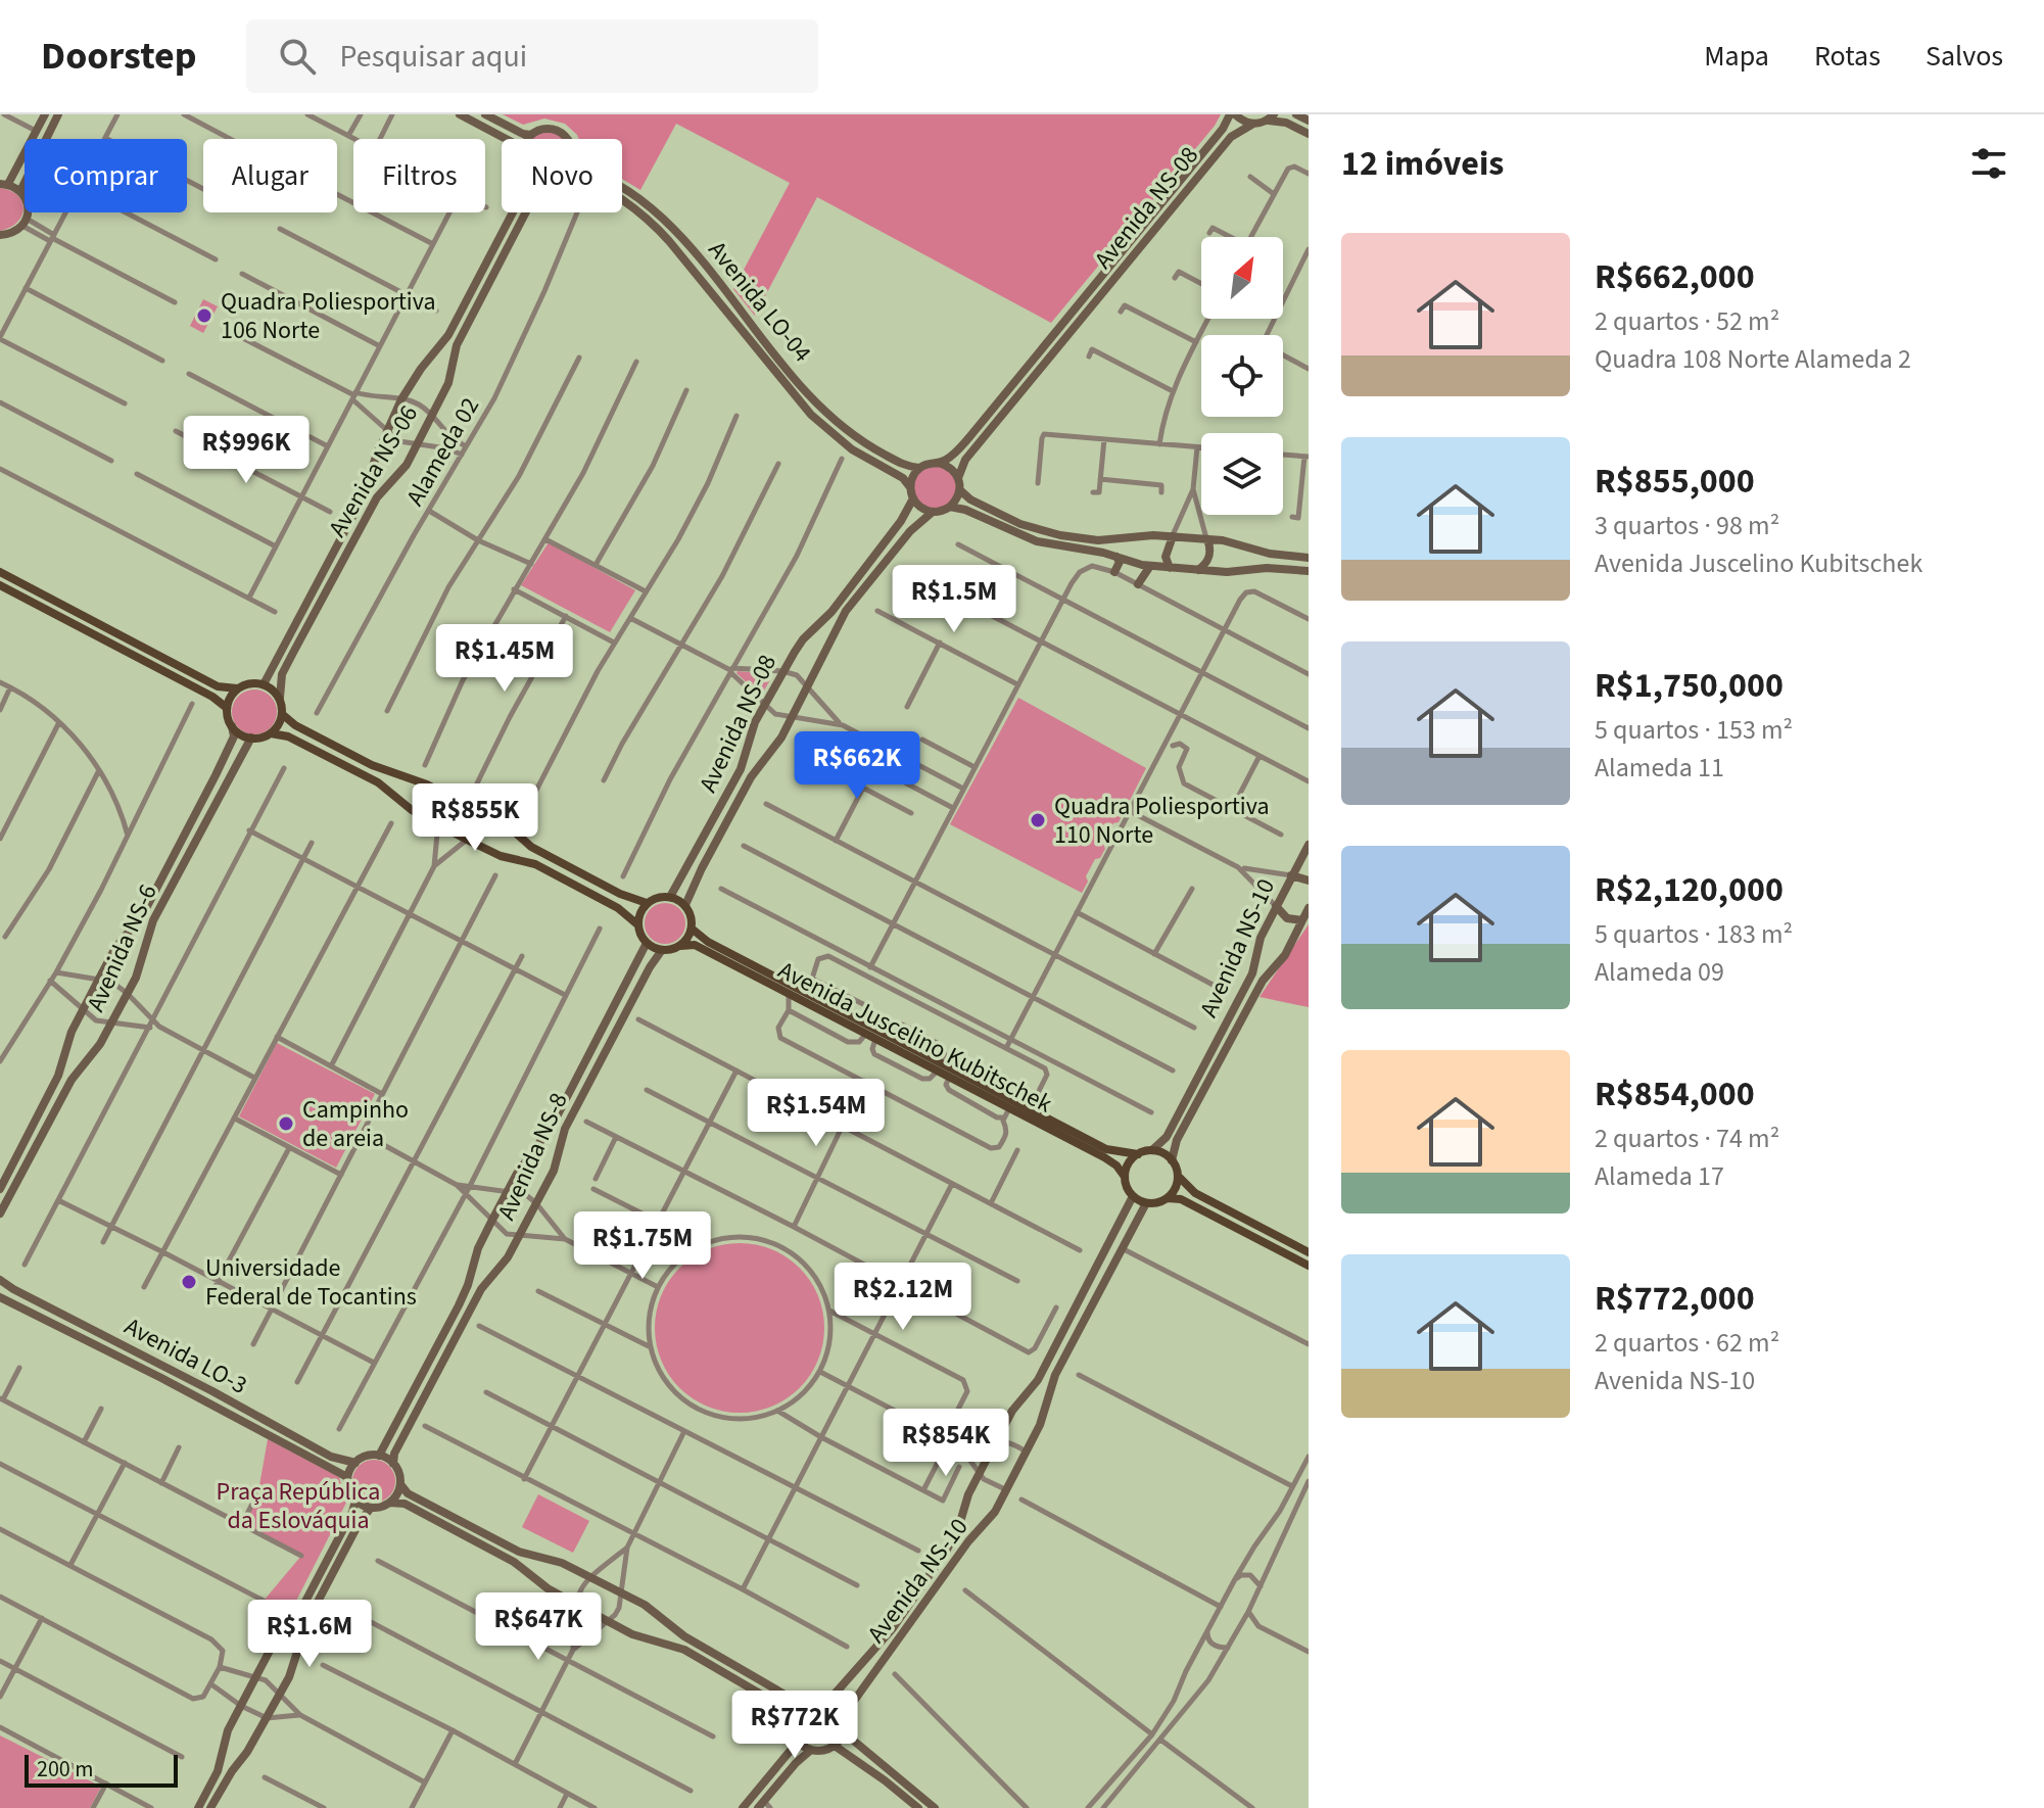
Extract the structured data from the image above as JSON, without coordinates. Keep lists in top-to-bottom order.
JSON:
{
  "streets": {
    "main road": ["Avenida Juscelino Kubitschek"],
    "street": [
      "Avenida NS-08",
      "Avenida LO-04",
      "Alameda 02",
      "Avenida NS-06",
      "Avenida NS-6",
      "Avenida NS-10",
      "Avenida NS-8",
      "Avenida LO-3"
    ]
  },
  "crossings": [
    ["Avenida NS-08", "Avenida LO-04"],
    ["Avenida NS-08", "Avenida Juscelino Kubitschek"],
    ["Avenida NS-08", "Avenida NS-8"],
    ["Avenida NS-06", "Avenida NS-6"],
    ["Avenida NS-10", "Avenida Juscelino Kubitschek"],
    ["Avenida Juscelino Kubitschek", "Avenida NS-8"],
    ["Avenida NS-8", "Avenida LO-3"]
  ],
  "parks": ["Praça República da Eslováquia"],
  "places": [
    "Quadra Poliesportiva 106 Norte",
    "Quadra Poliesportiva 110 Norte",
    "Campinho de areia",
    "Universidade Federal de Tocantins"
  ],
  "scale_bar": "200 m",
  "north": "top right",
  "page": {
    "header": "Doorstep",
    "search": "Pesquisar aqui",
    "nav": ["Mapa", "Rotas", "Salvos"],
    "heading": "12 imóveis",
    "chip": [
      "Comprar",
      "Alugar",
      "Filtros",
      "Novo"
    ],
    "list": [
      {
        "name": "R$662,000",
        "note": "2 quartos · 52 m² · Quadra 108 Norte Alameda 2"
      },
      {
        "name": "R$855,000",
        "note": "3 quartos · 98 m² · Avenida Juscelino Kubitschek"
      },
      {
        "name": "R$1,750,000",
        "note": "5 quartos · 153 m² · Alameda 11"
      },
      {
        "name": "R$2,120,000",
        "note": "5 quartos · 183 m² · Alameda 09"
      },
      {
        "name": "R$854,000",
        "note": "2 quartos · 74 m² · Alameda 17"
      },
      {
        "name": "R$772,000",
        "note": "2 quartos · 62 m² · Avenida NS-10"
      }
    ],
    "price": [
      "R$996K",
      "R$1.5M",
      "R$1.45M",
      "R$662K",
      "R$855K",
      "R$1.54M",
      "R$1.75M",
      "R$2.12M",
      "R$854K",
      "R$647K",
      "R$1.6M",
      "R$772K"
    ],
    "scale": "200 m"
  }
}
